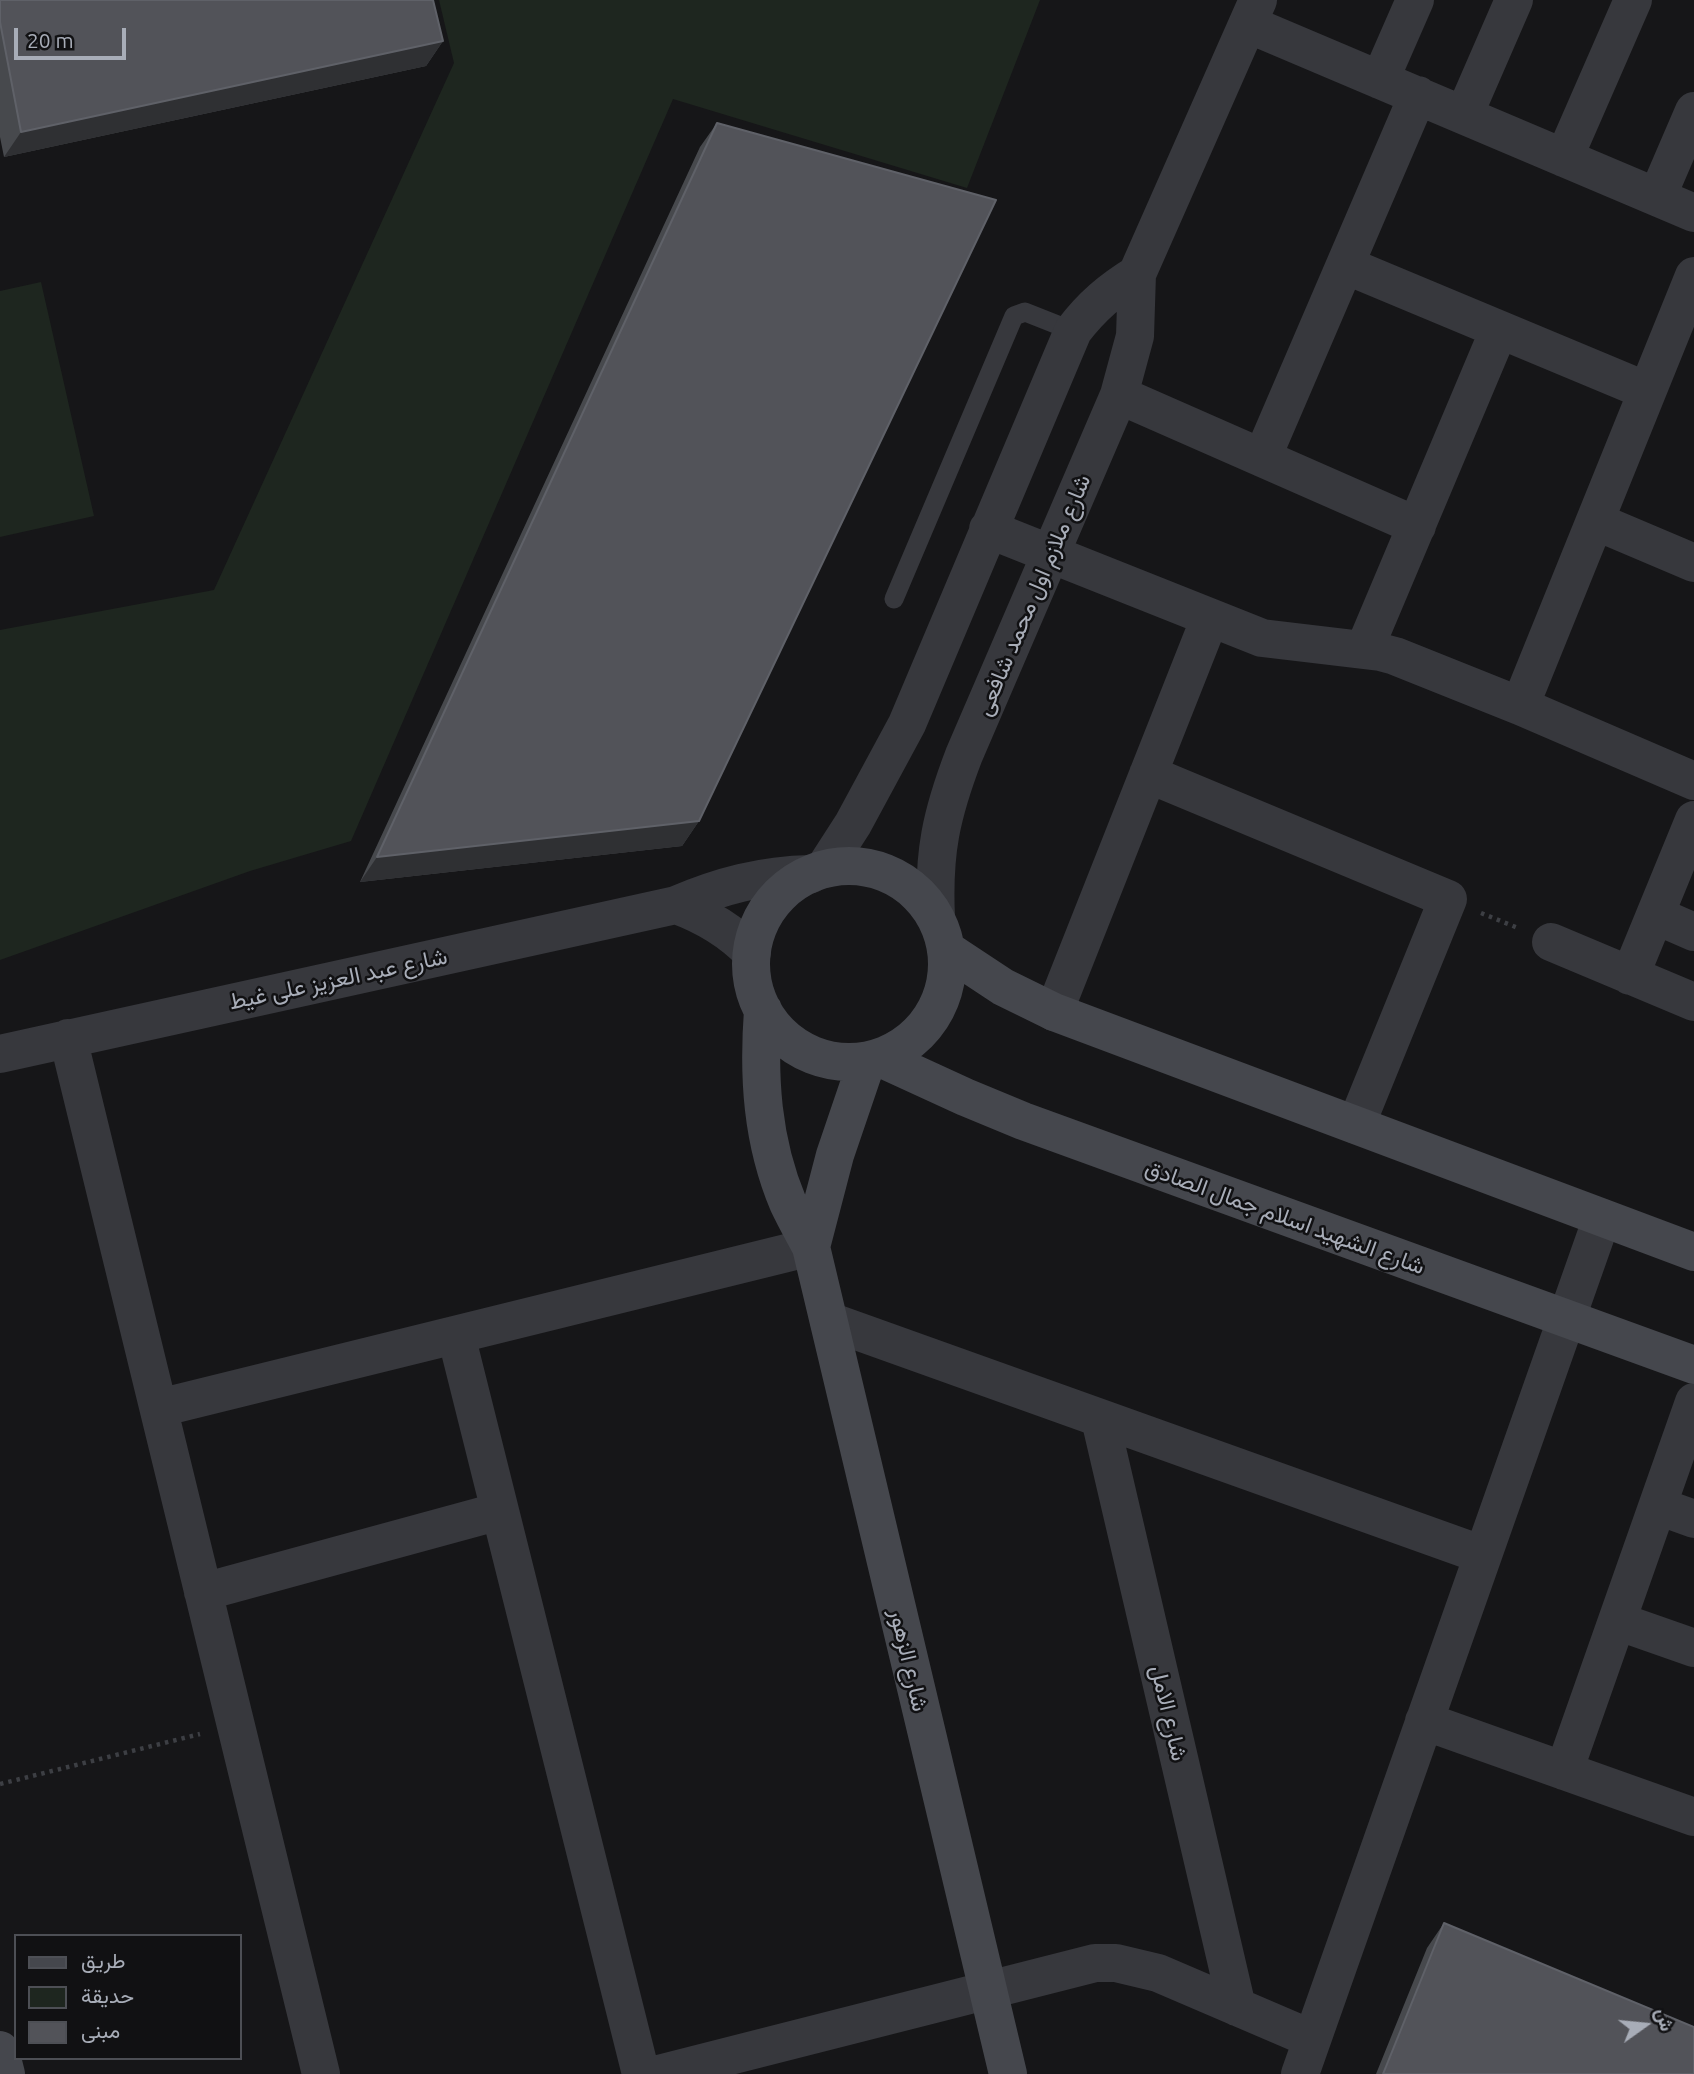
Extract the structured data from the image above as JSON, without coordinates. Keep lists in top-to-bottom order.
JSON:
{
  "streets": {
    "street": [
      "شارع ملازم اول محمد شافعى",
      "شارع عبد العزيز على غيط",
      "شارع الشهيد اسلام جمال الصادق",
      "شارع الزهور",
      "شارع الامل"
    ]
  },
  "crossings": [
    ["شارع ملازم اول محمد شافعى", "شارع عبد العزيز على غيط"],
    ["شارع ملازم اول محمد شافعى", "شارع الشهيد اسلام جمال الصادق"],
    ["شارع ملازم اول محمد شافعى", "شارع الزهور"],
    ["شارع عبد العزيز على غيط", "شارع الشهيد اسلام جمال الصادق"],
    ["شارع عبد العزيز على غيط", "شارع الزهور"],
    ["شارع الشهيد اسلام جمال الصادق", "شارع الزهور"]
  ],
  "legend": ["طريق", "حديقة", "مبنى"],
  "scale_bar": "20 m",
  "north": "right"
}
